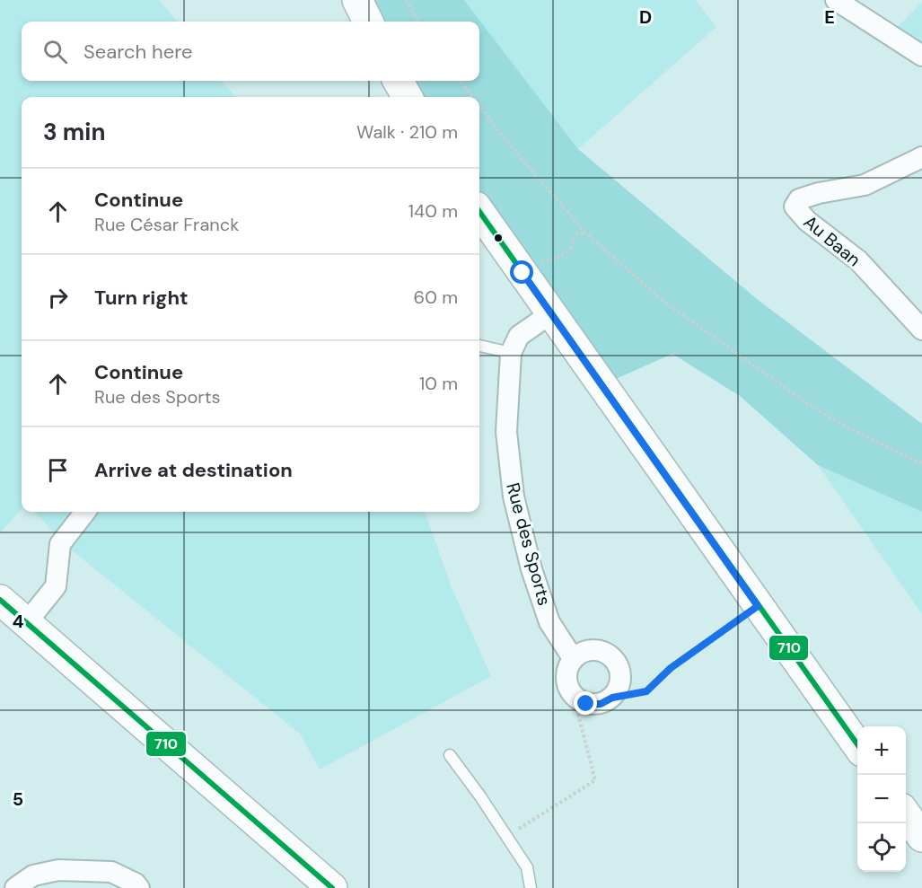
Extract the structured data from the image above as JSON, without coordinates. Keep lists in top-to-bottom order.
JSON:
{
  "streets": {
    "street": ["Au Baan", "Rue des Sports"]
  },
  "lines": ["transit line 710"],
  "page": {
    "search": "Search here",
    "heading": ["3 min", "Walk · 210 m"],
    "list": [
      ["Continue", "Rue César Franck", "140 m"],
      ["Turn right", "60 m"],
      ["Continue", "Rue des Sports", "10 m"],
      "Arrive at destination"
    ],
    "map_buttons": ["+", "−"]
  },
  "grid": {
    "columns": ["D", "E"],
    "rows": ["4", "5"]
  }
}
